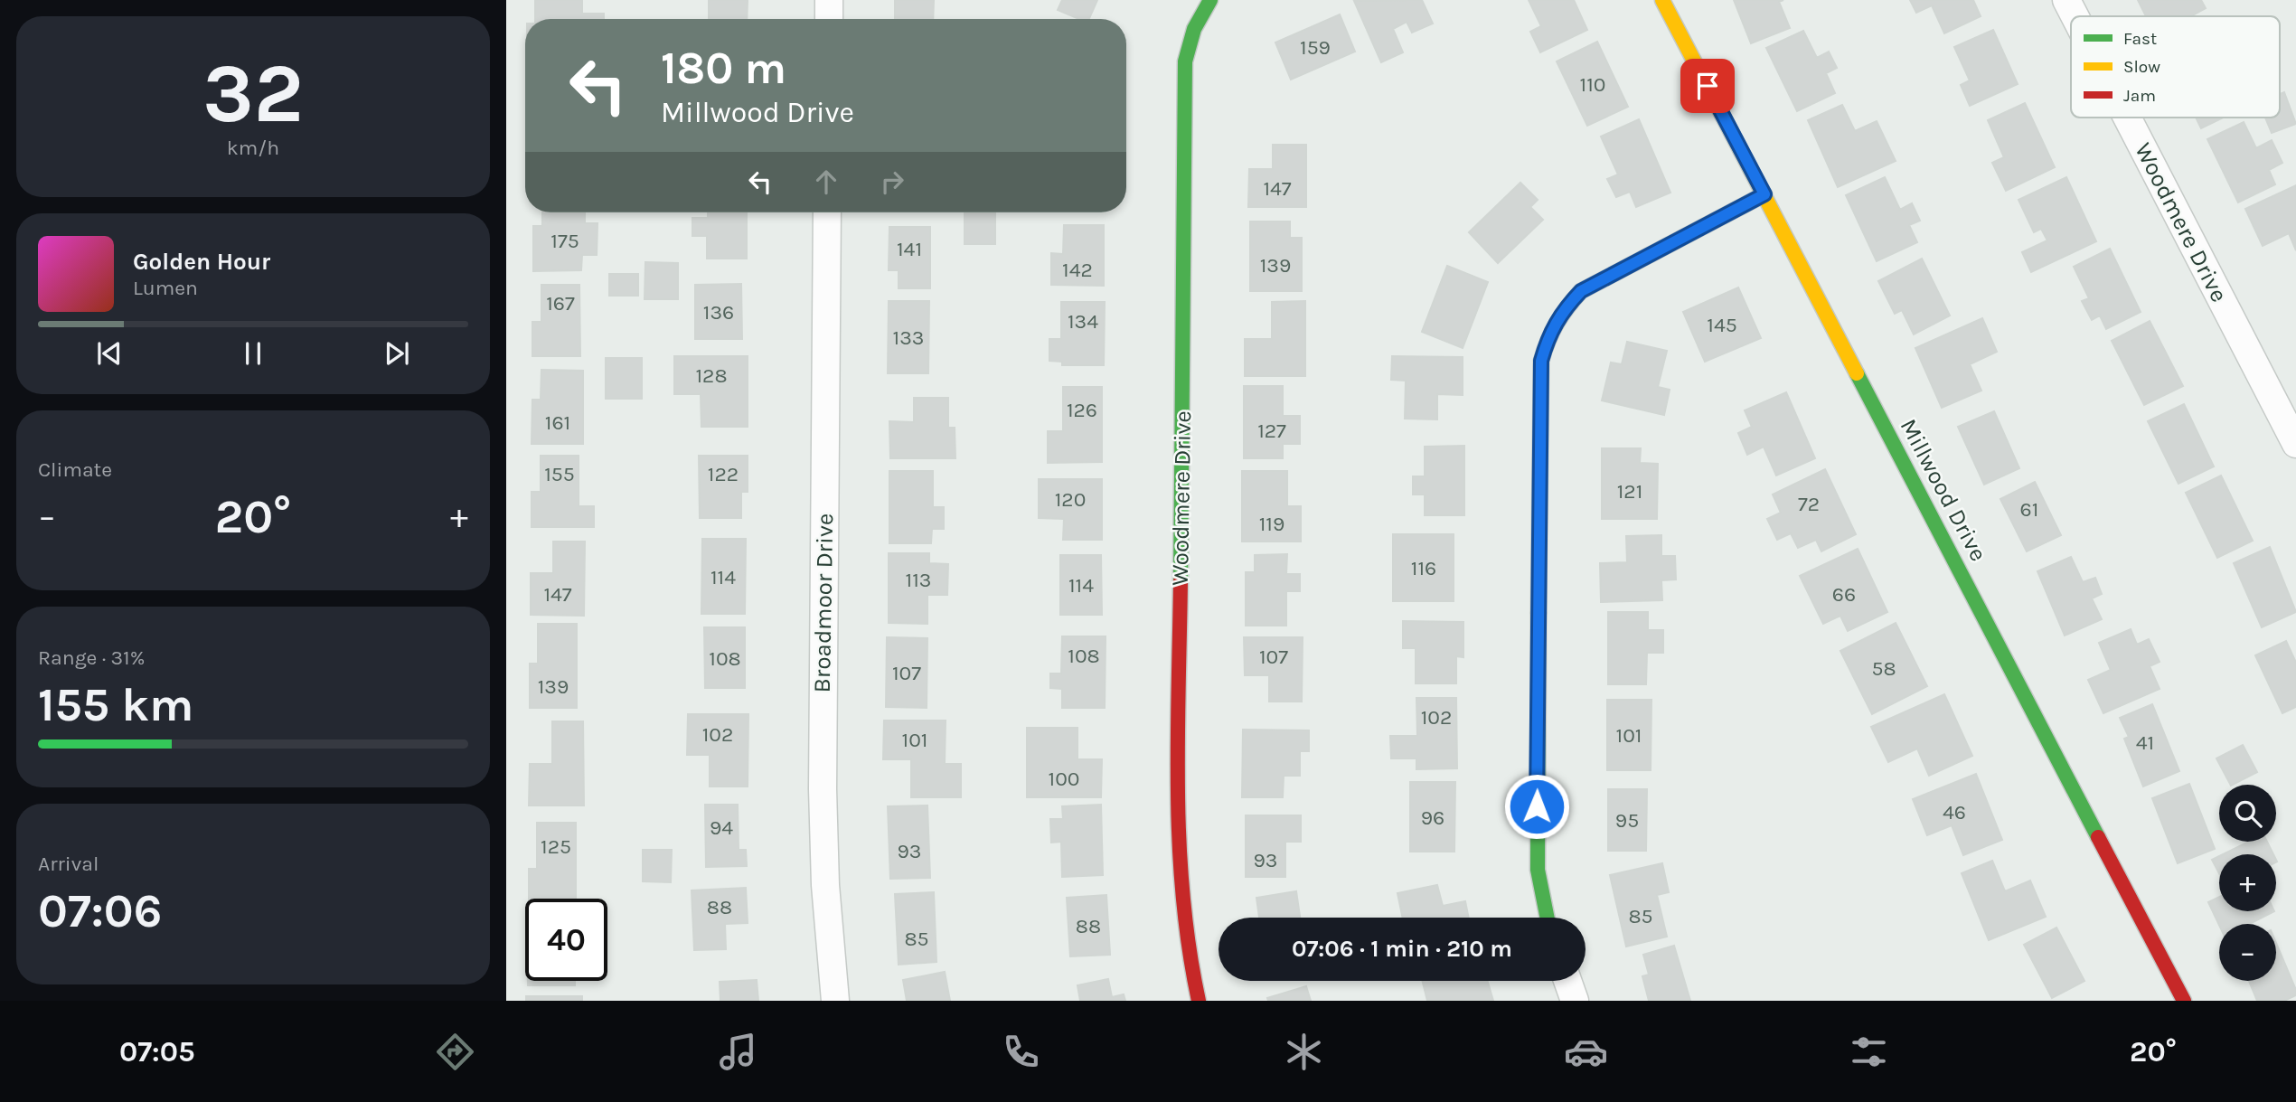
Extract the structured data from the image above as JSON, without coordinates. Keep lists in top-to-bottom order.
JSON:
{
  "streets": {
    "street": ["Woodmere Drive", "Millwood Drive", "Broadmoor Drive"]
  },
  "house_numbers": [
    "159",
    "110",
    "147",
    "175",
    "141",
    "139",
    "142",
    "167",
    "136",
    "134",
    "145",
    "133",
    "128",
    "126",
    "161",
    "127",
    "155",
    "122",
    "121",
    "120",
    "72",
    "61",
    "119",
    "116",
    "114",
    "113",
    "114",
    "147",
    "66",
    "108",
    "107",
    "108",
    "58",
    "107",
    "139",
    "102",
    "102",
    "101",
    "101",
    "41",
    "100",
    "46",
    "96",
    "95",
    "94",
    "125",
    "93",
    "93",
    "88",
    "85",
    "88",
    "85"
  ],
  "legend": ["Fast", "Slow", "Jam"],
  "page": {
    "tile": [
      ["32", "km/h"],
      "Climate",
      ["Range · 31%", "155 km"],
      ["Arrival", "07:06"]
    ],
    "turn": ["180 m", "Millwood Drive"],
    "song": ["Golden Hour", "Lumen"],
    "heat": ["−", "20°", "+"],
    "map_buttons": ["+", "−"],
    "limit": "40",
    "trip": "07:06 · 1 min · 210 m",
    "tabs": ["07:05", "20°"]
  }
}
